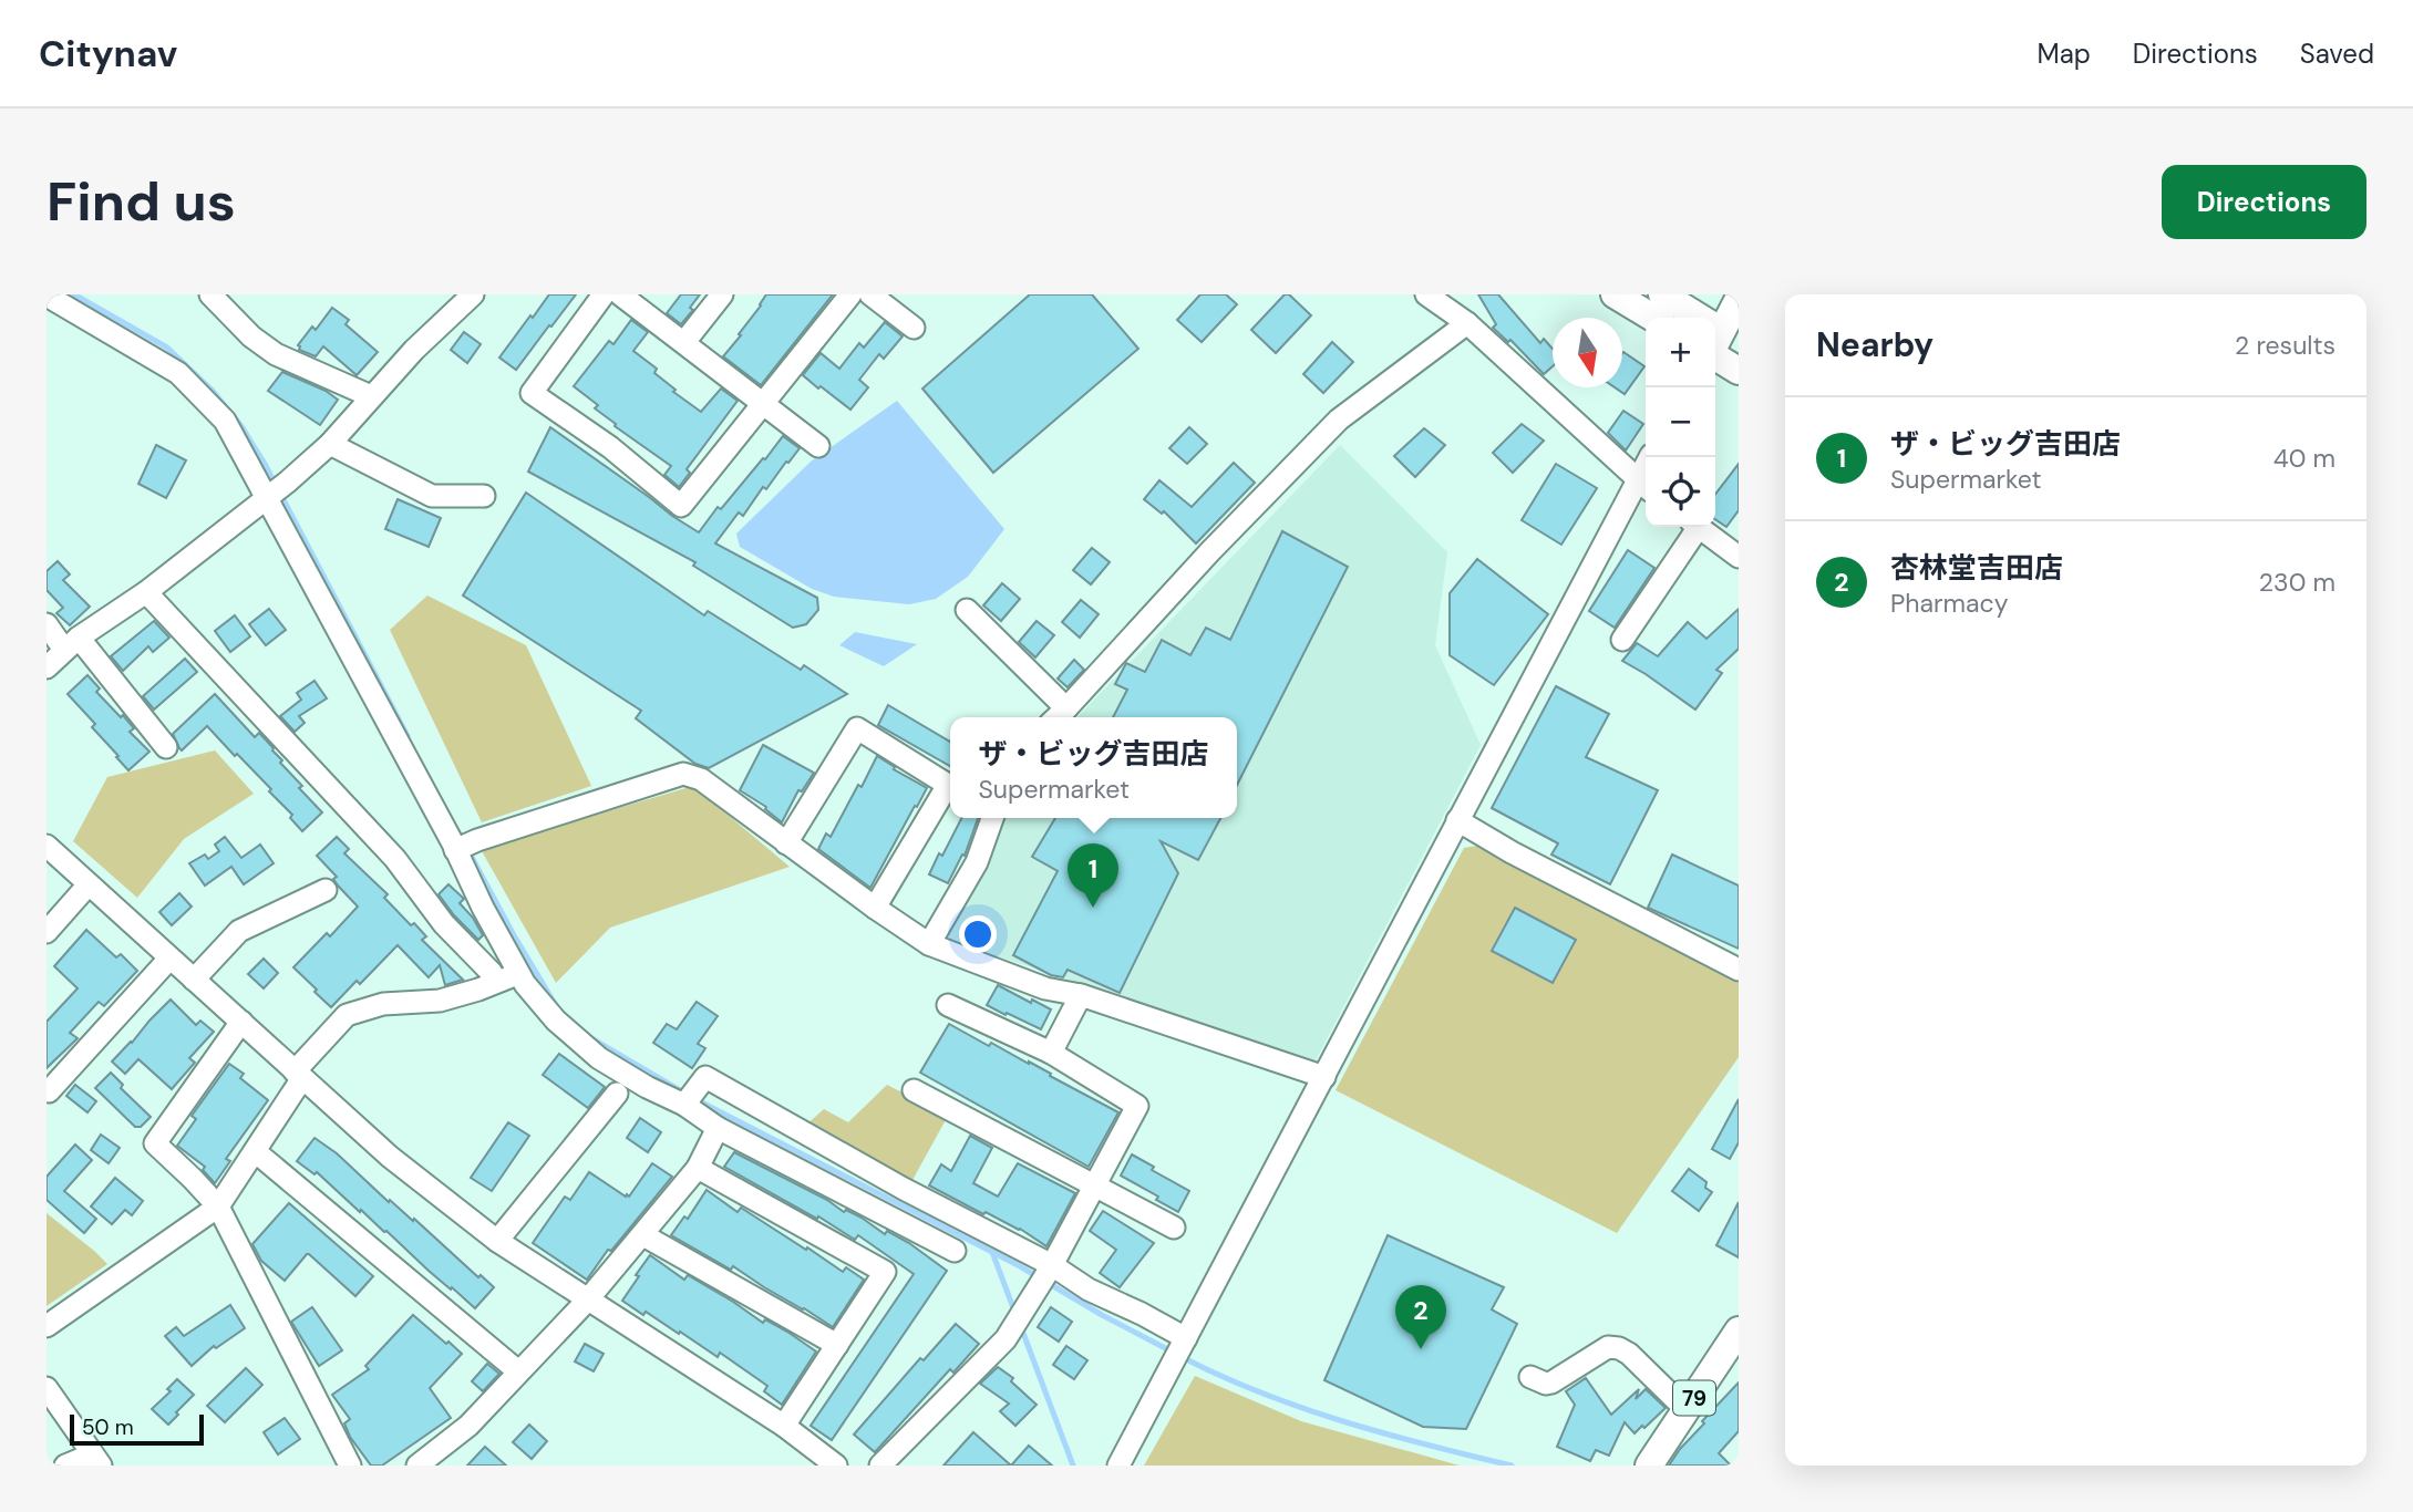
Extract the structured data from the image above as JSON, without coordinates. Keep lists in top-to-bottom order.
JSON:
{
  "streets": {
    "main road": ["79"]
  },
  "scale_bar": "50 m",
  "north": "bottom",
  "page": {
    "header": "Citynav",
    "nav": ["Map", "Directions", "Saved"],
    "buttons": "Directions",
    "title": "Find us",
    "heading": ["Nearby", "2 results"],
    "map_buttons": ["+", "−"],
    "list": [
      {
        "mark": "1",
        "name": "ザ・ビッグ吉田店",
        "note": "Supermarket",
        "value": "40 m"
      },
      {
        "mark": "2",
        "name": "杏林堂吉田店",
        "note": "Pharmacy",
        "value": "230 m"
      }
    ],
    "popup": ["ザ・ビッグ吉田店", "Supermarket"],
    "pins": ["1", "2"],
    "scale": "50 m"
  }
}
